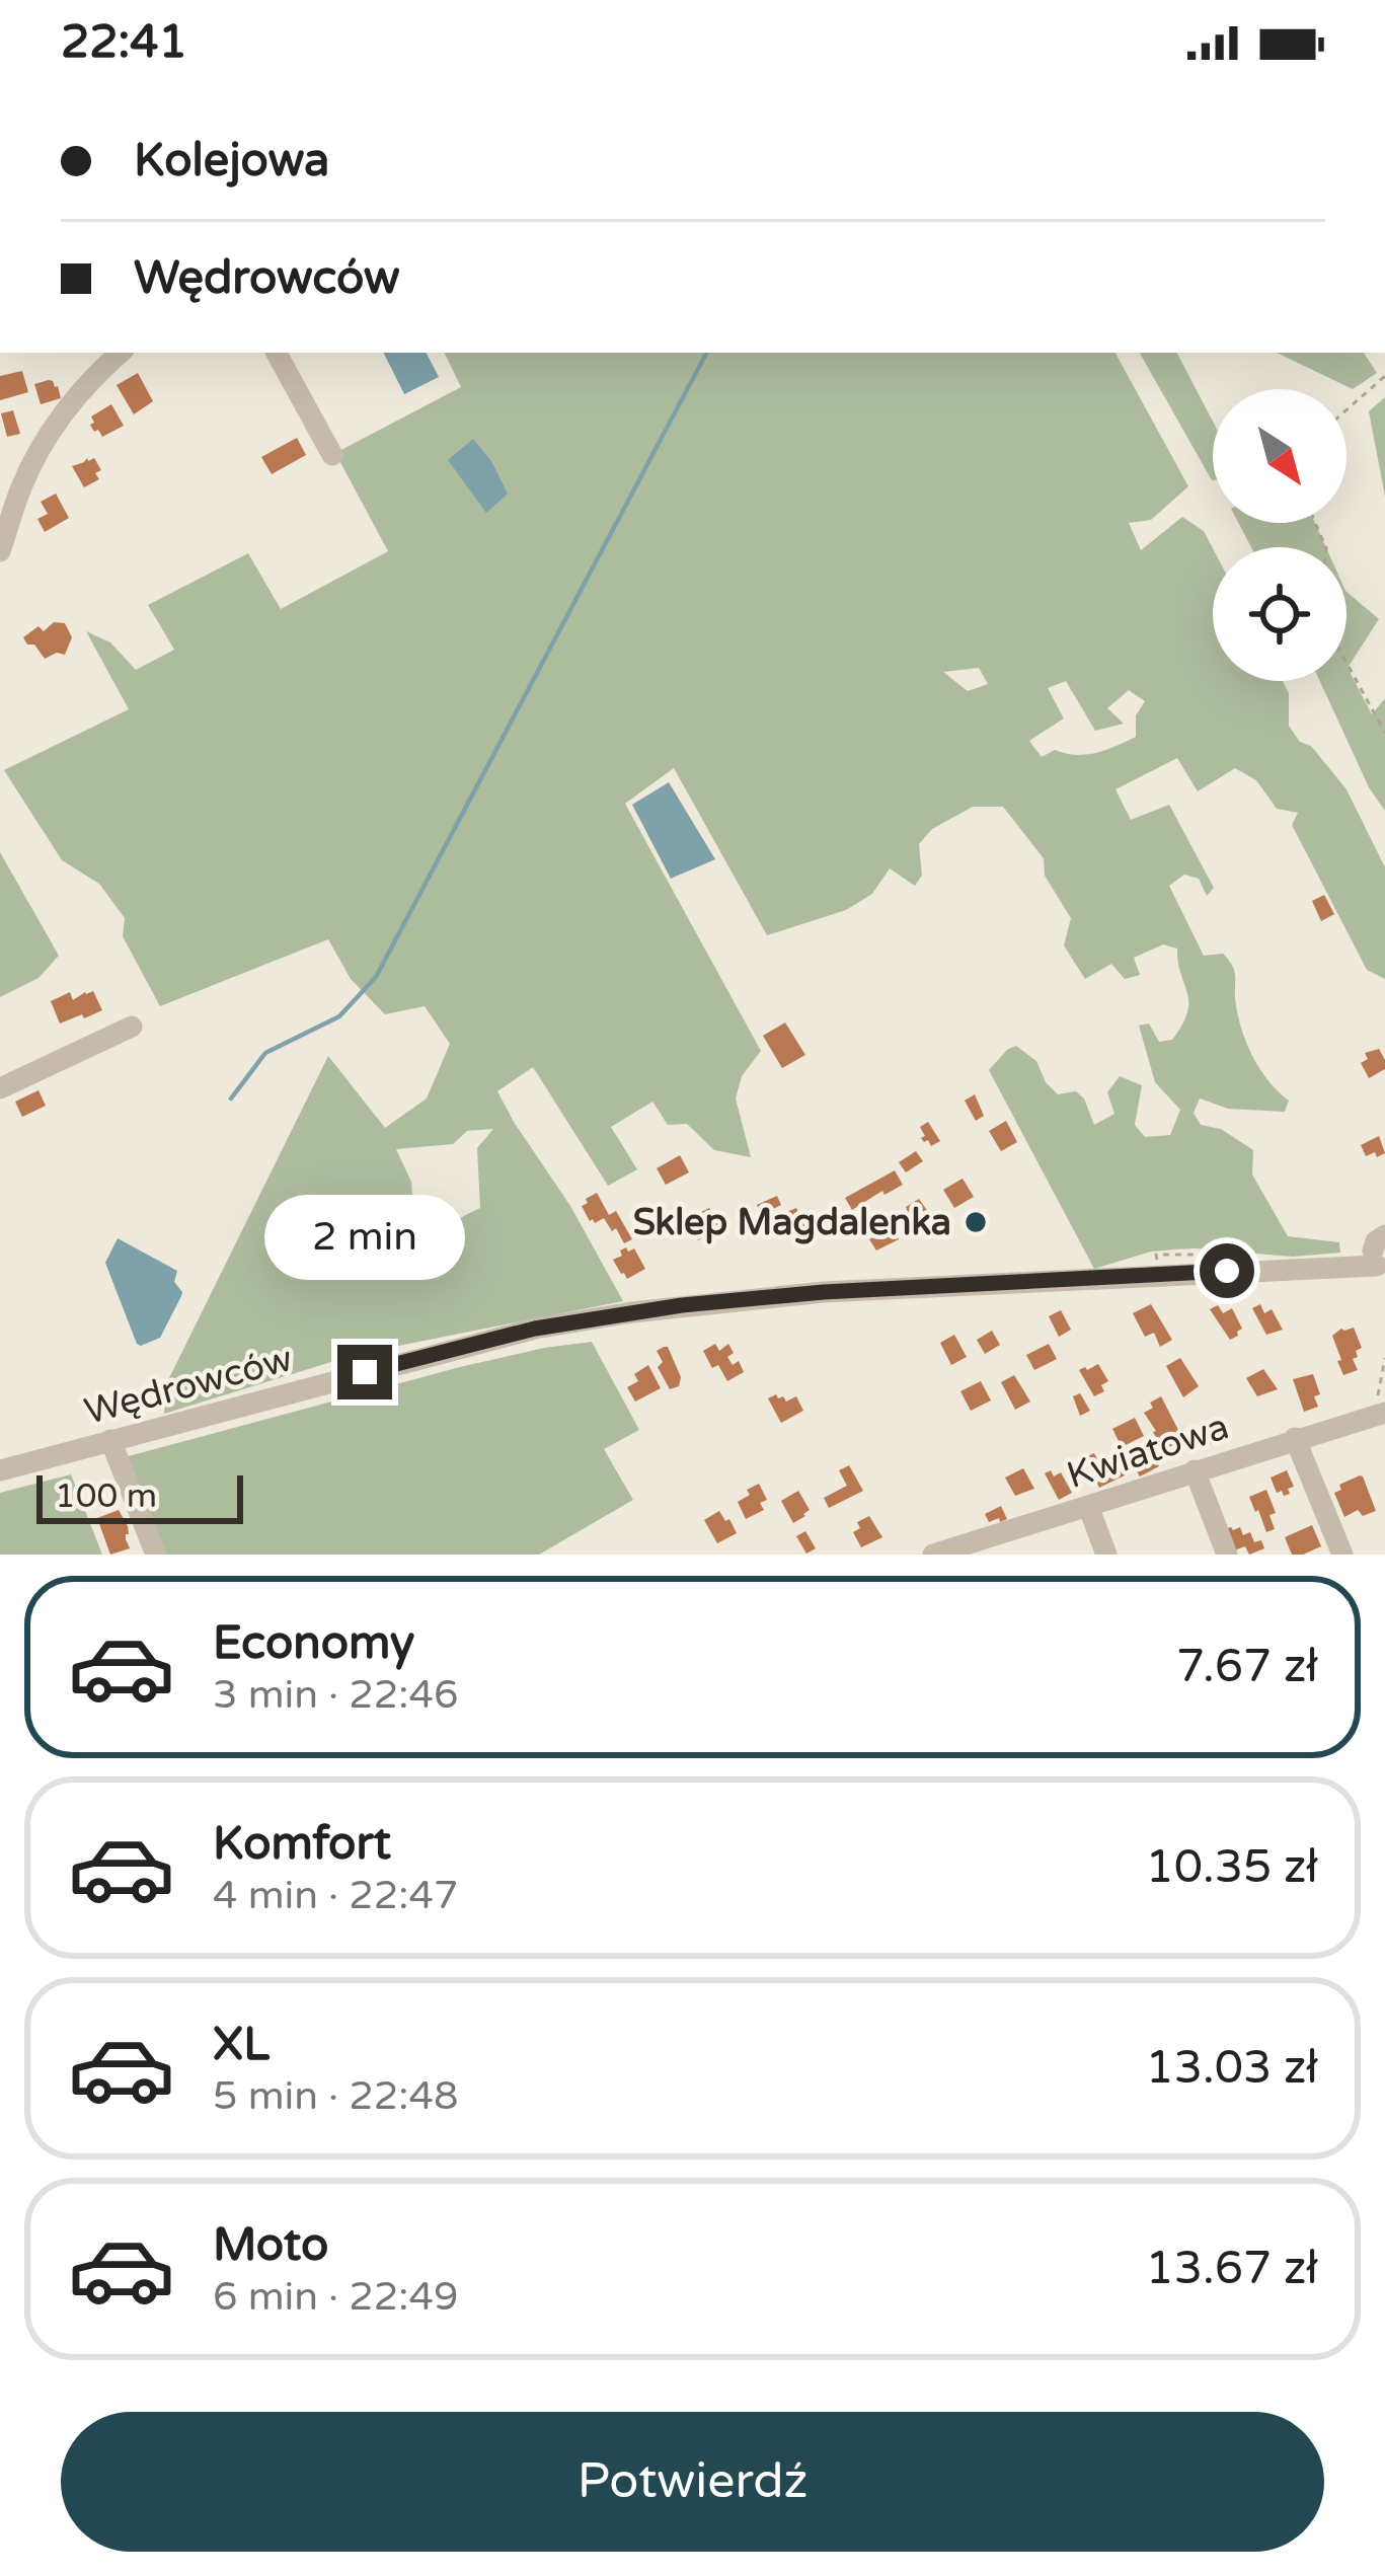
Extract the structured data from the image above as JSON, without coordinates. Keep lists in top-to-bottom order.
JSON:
{
  "streets": {
    "street": ["Wędrowców", "Kwiatowa"]
  },
  "places": ["Sklep Magdalenka"],
  "scale_bar": "100 m",
  "north": "bottom right",
  "page": {
    "status": "22:41",
    "banner": ["Kolejowa", "Wędrowców"],
    "bubble": "2 min",
    "scale": "100 m",
    "list": [
      {
        "name": "Economy",
        "note": "3 min · 22:46",
        "value": "7.67 zł"
      },
      {
        "name": "Komfort",
        "note": "4 min · 22:47",
        "value": "10.35 zł"
      },
      {
        "name": "XL",
        "note": "5 min · 22:48",
        "value": "13.03 zł"
      },
      {
        "name": "Moto",
        "note": "6 min · 22:49",
        "value": "13.67 zł"
      }
    ],
    "buttons": "Potwierdź"
  }
}
